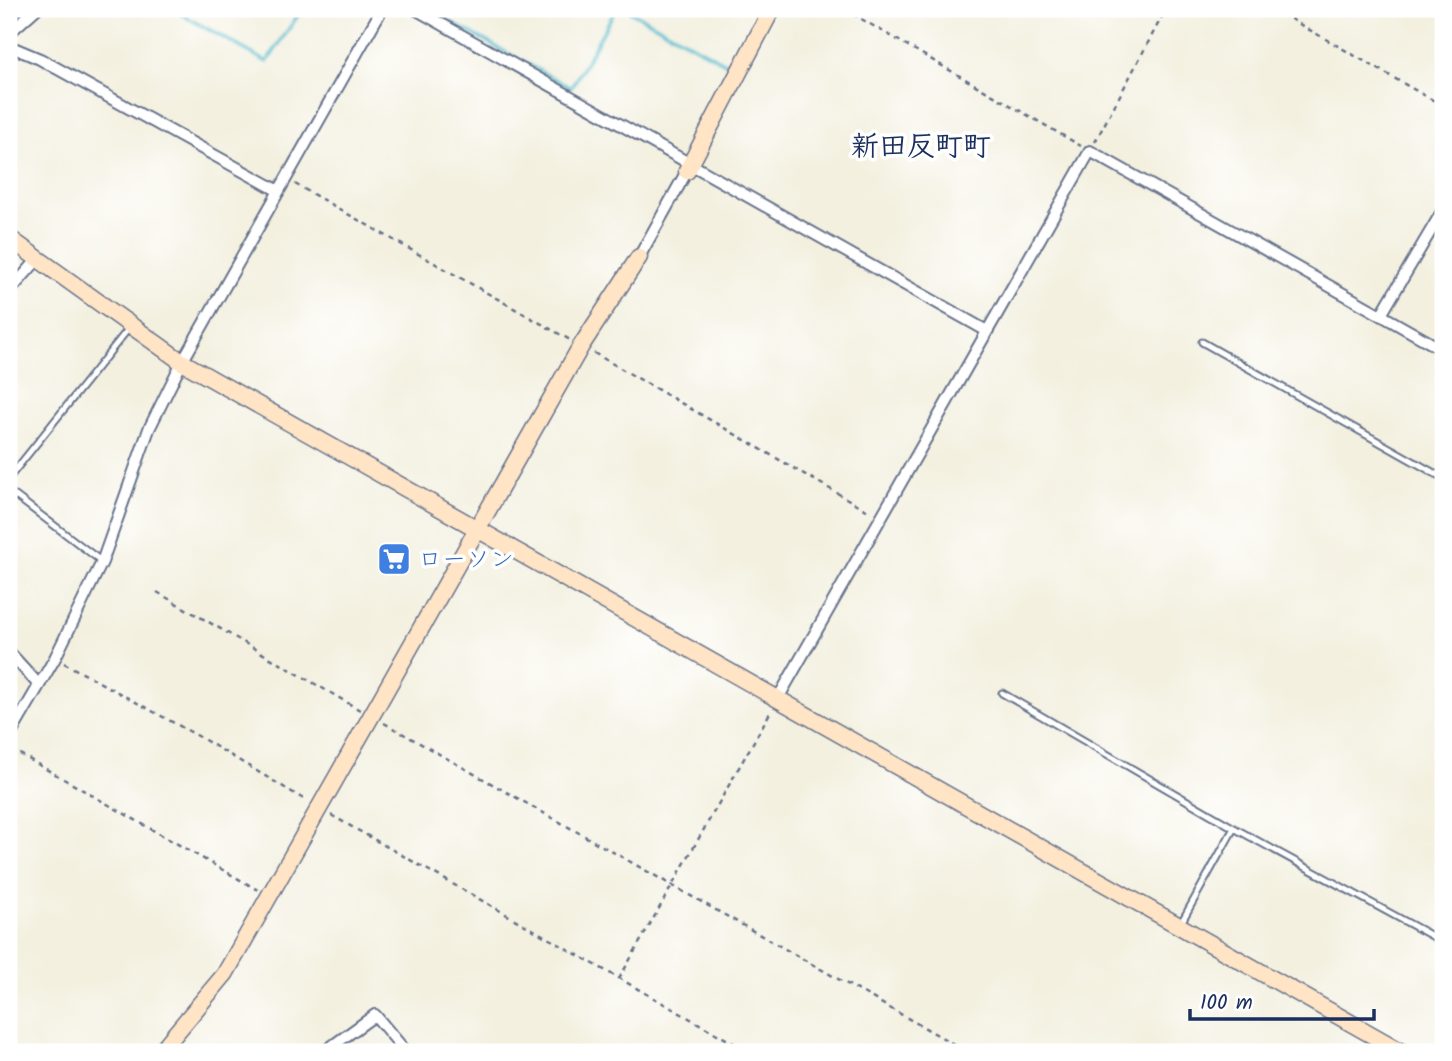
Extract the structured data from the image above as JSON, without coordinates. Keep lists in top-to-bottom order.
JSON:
{
  "districts": ["新田反町町"],
  "places": {
    "supermarket": ["ローソン"]
  },
  "scale_bar": "100 m"
}
